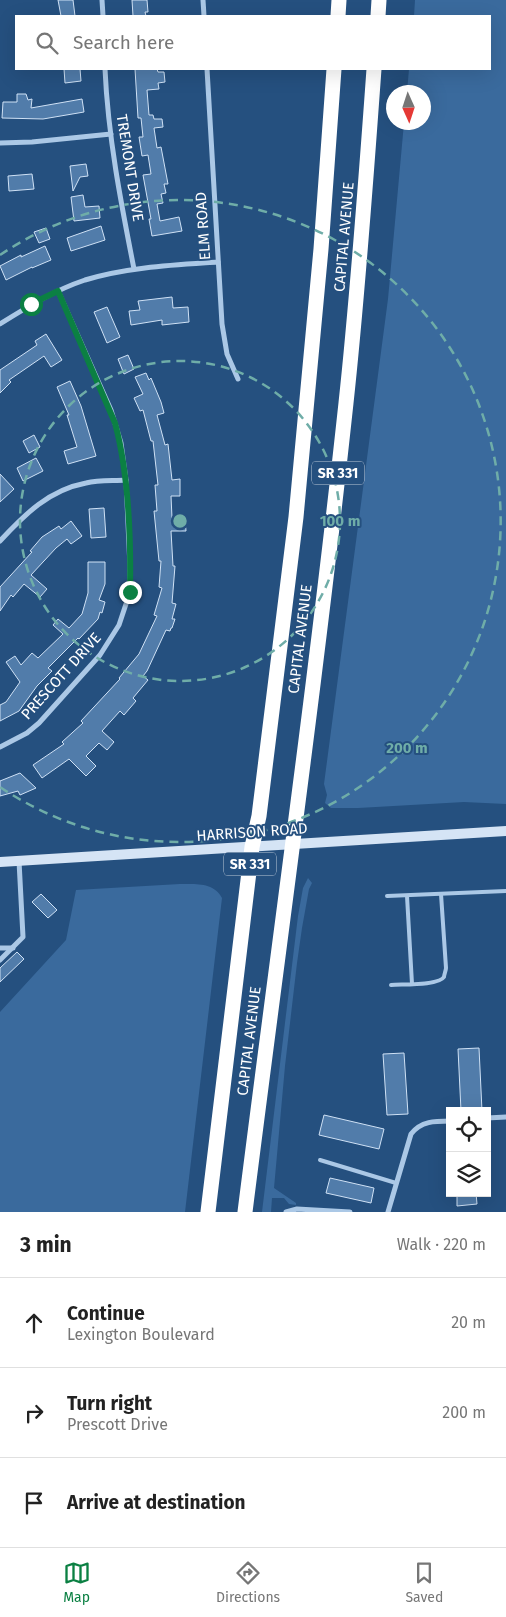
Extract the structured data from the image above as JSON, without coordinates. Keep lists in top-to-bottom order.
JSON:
{
  "streets": {
    "highway": ["CAPITAL AVENUE", "SR 331"],
    "street": [
      "TREMONT DRIVE",
      "ELM ROAD",
      "PRESCOTT DRIVE",
      "HARRISON ROAD"
    ]
  },
  "crossings": [
    ["CAPITAL AVENUE", "HARRISON ROAD"]
  ],
  "north": "bottom",
  "page": {
    "search": "Search here",
    "heading": ["3 min", "Walk · 220 m"],
    "list": [
      ["Continue", "Lexington Boulevard", "20 m"],
      ["Turn right", "Prescott Drive", "200 m"],
      "Arrive at destination"
    ],
    "nav": ["Map", "Directions", "Saved"]
  },
  "rings": ["100 m", "200 m"]
}
